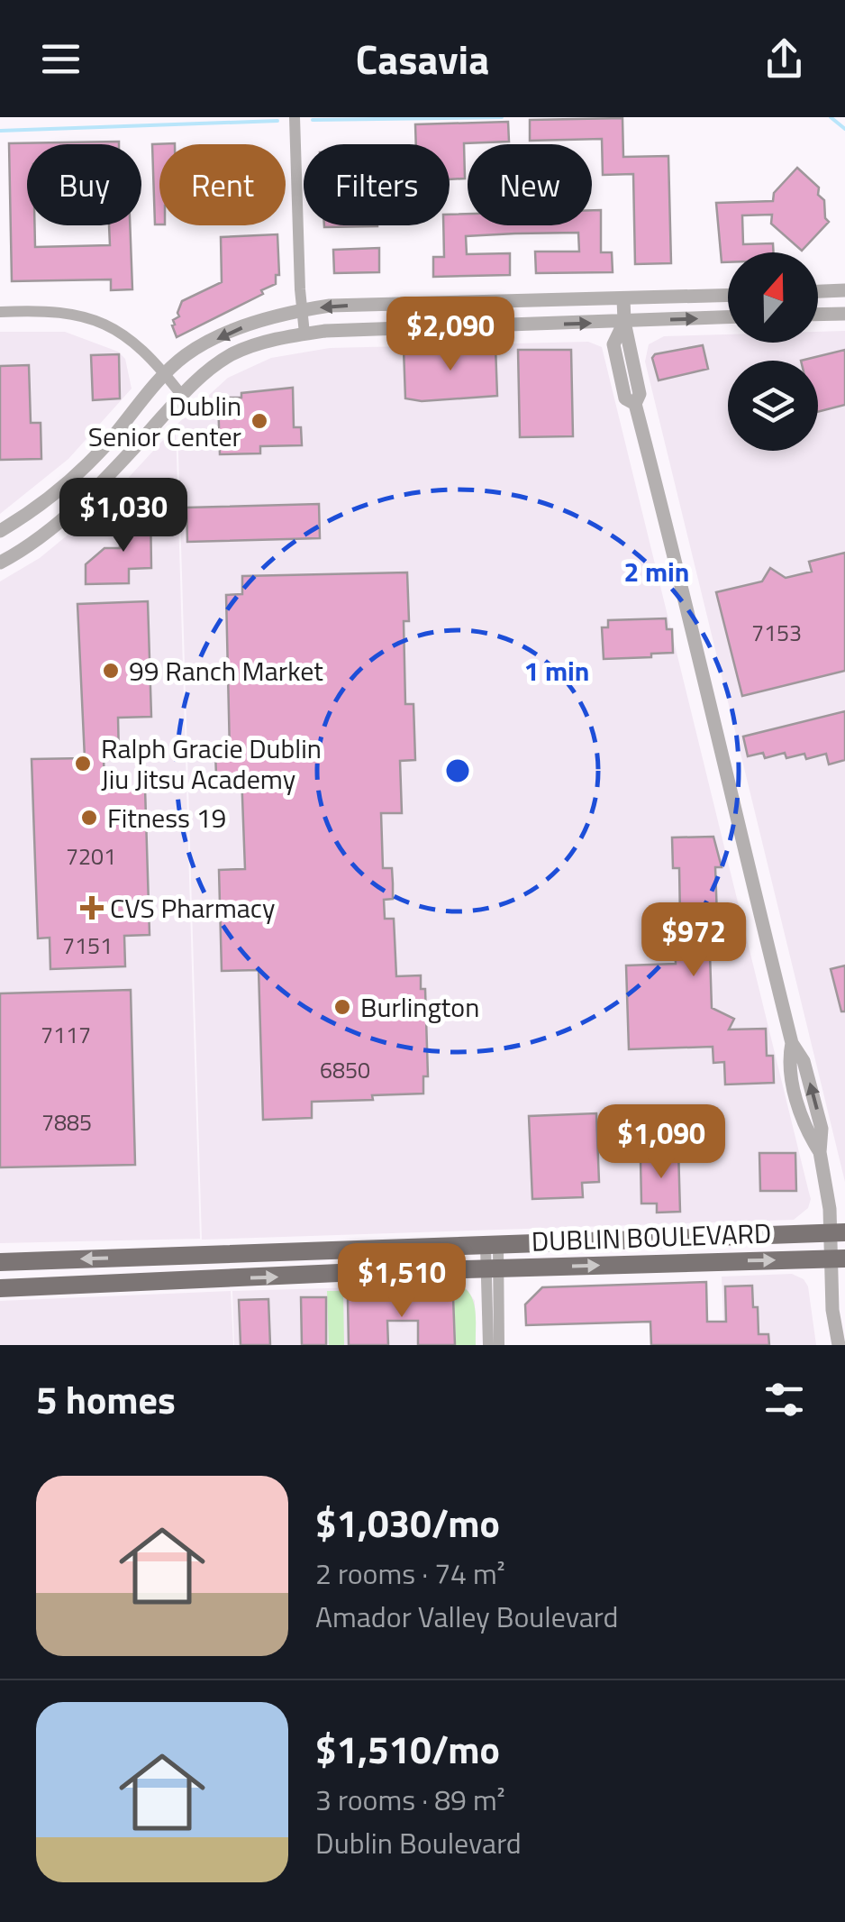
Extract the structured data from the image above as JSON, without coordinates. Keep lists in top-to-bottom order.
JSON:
{
  "streets": {
    "main road": ["DUBLIN BOULEVARD"]
  },
  "places": {
    "other": [
      "Dublin Senior Center",
      "99 Ranch Market",
      "Ralph Gracie Dublin Jiu Jitsu Academy",
      "Fitness 19",
      "Burlington"
    ],
    "health": ["CVS Pharmacy"]
  },
  "house_numbers": [
    "7153",
    "7201",
    "7151",
    "7117",
    "6850",
    "7885"
  ],
  "north": "top",
  "page": {
    "header": "Casavia",
    "chip": [
      "Buy",
      "Rent",
      "Filters",
      "New"
    ],
    "price": [
      "$2,090",
      "$1,030",
      "$972",
      "$1,090",
      "$1,510"
    ],
    "heading": "5 homes",
    "list": [
      {
        "name": "$1,030/mo",
        "note": "2 rooms · 74 m² · Amador Valley Boulevard"
      },
      {
        "name": "$1,510/mo",
        "note": "3 rooms · 89 m² · Dublin Boulevard"
      }
    ]
  },
  "rings": ["2 min", "1 min"]
}
